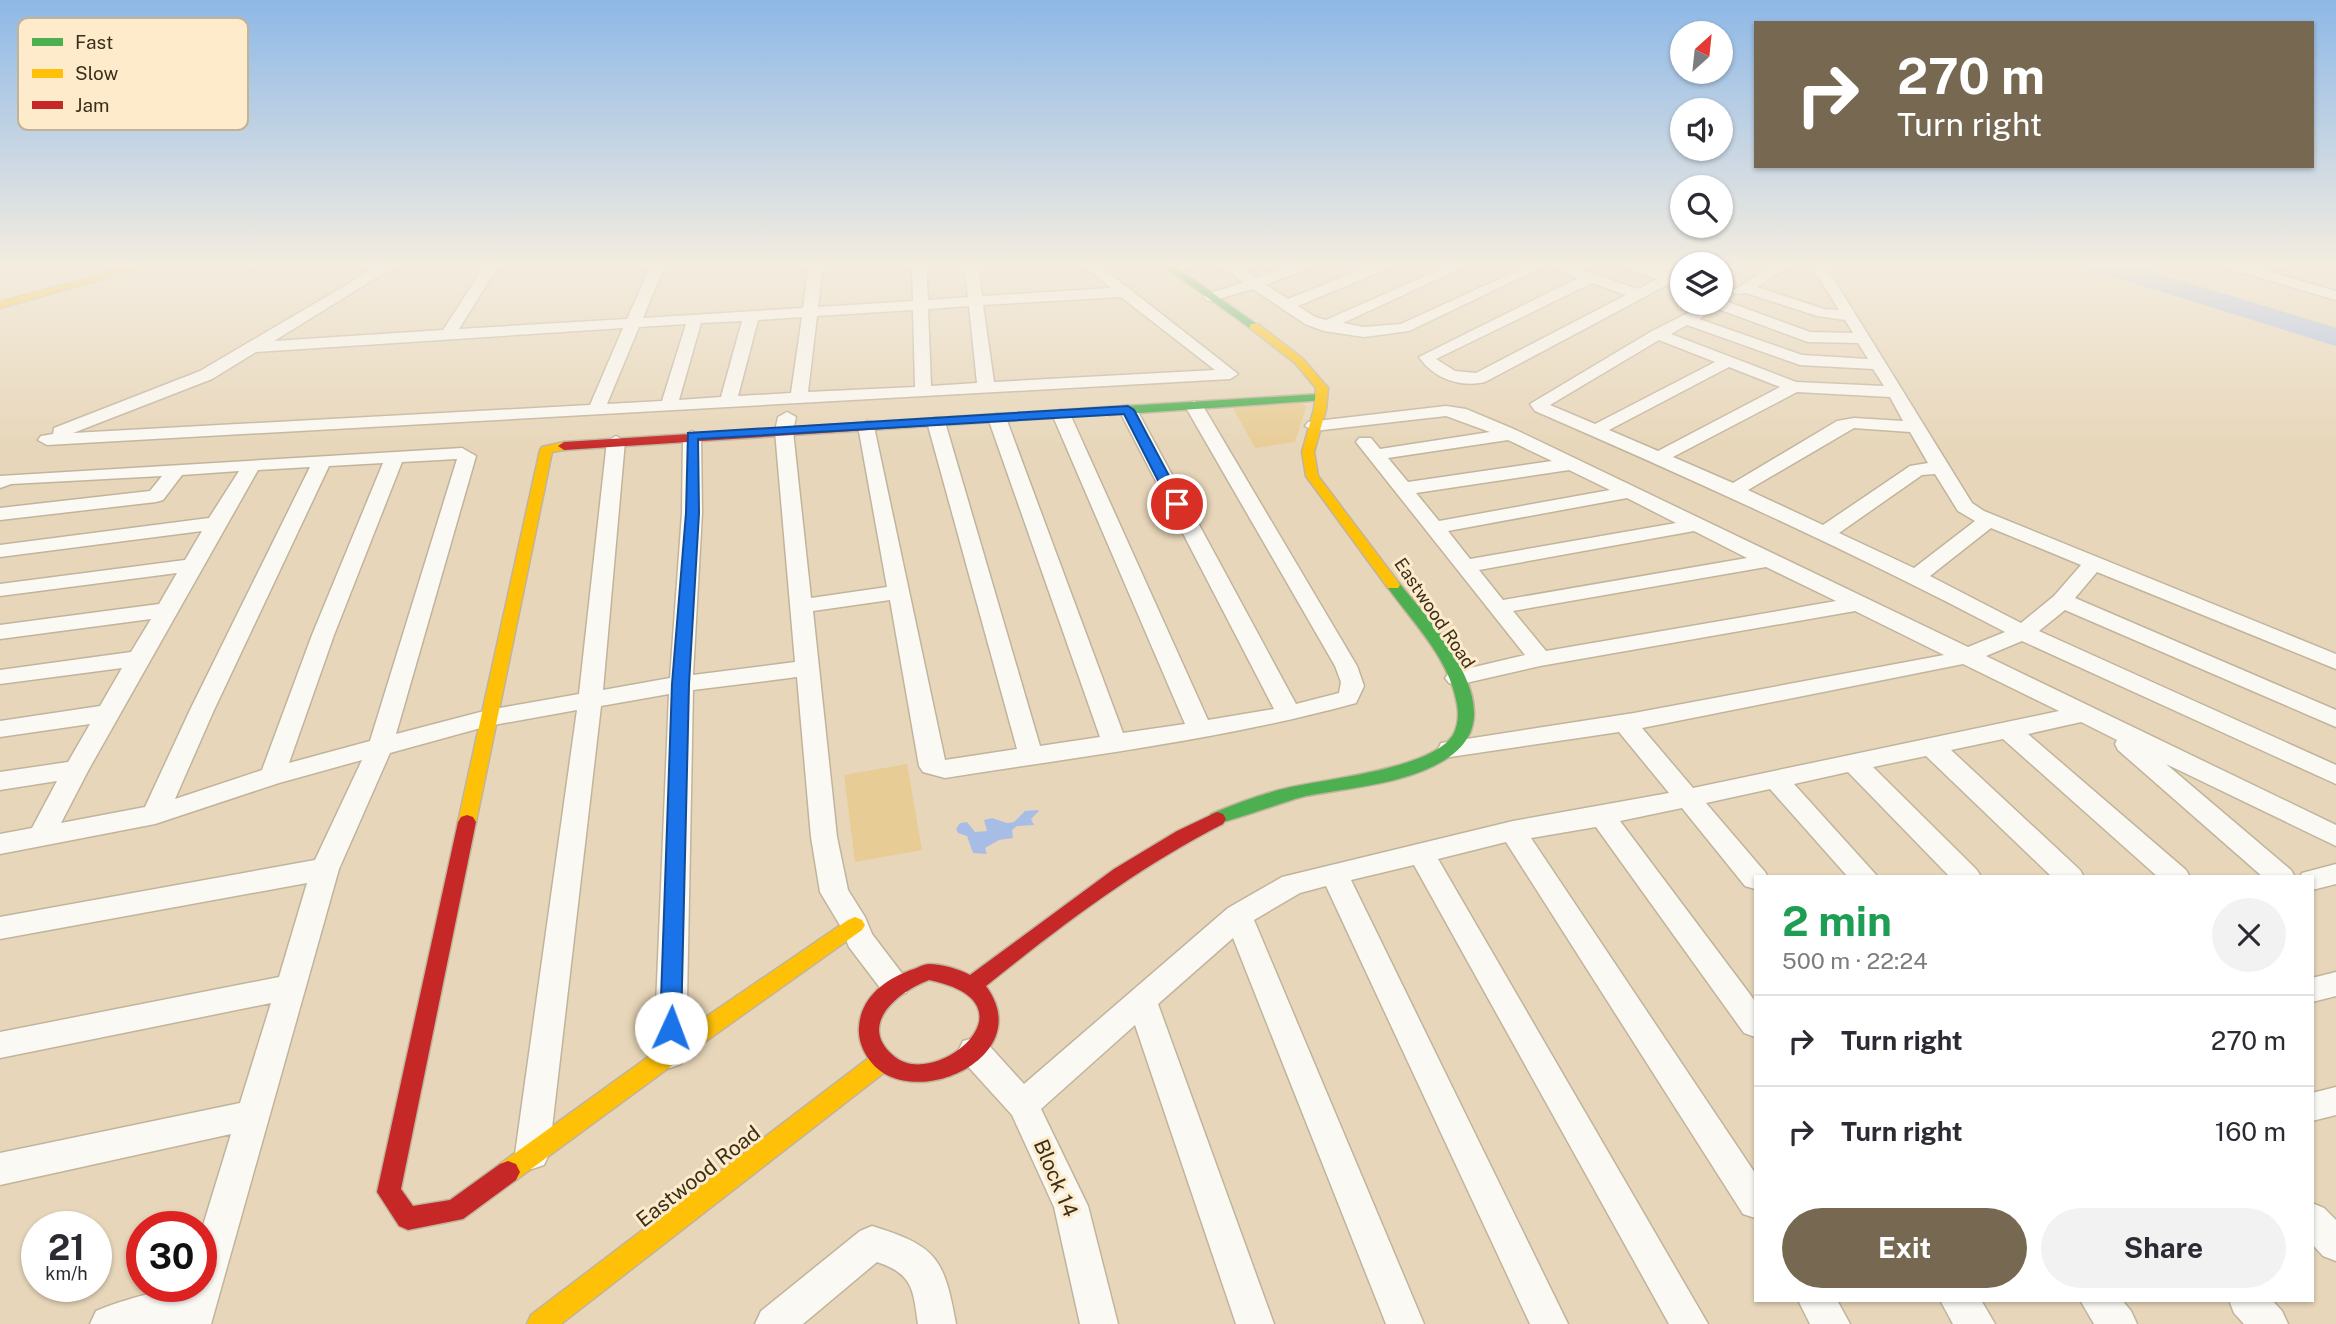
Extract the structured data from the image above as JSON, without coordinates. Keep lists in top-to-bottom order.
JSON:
{
  "streets": {
    "street": ["Eastwood Road", "Block 14"]
  },
  "crossings": [
    ["Eastwood Road", "Block 14"]
  ],
  "legend": ["Fast", "Slow", "Jam"],
  "north": "top right",
  "page": {
    "turn": ["270 m", "Turn right"],
    "heading": ["2 min", "500 m · 22:24"],
    "list": [
      {
        "name": "Turn right",
        "value": "270 m"
      },
      {
        "name": "Turn right",
        "value": "160 m"
      }
    ],
    "buttons": ["Exit", "Share"],
    "speed": "21 km/h",
    "limit": "30"
  }
}
